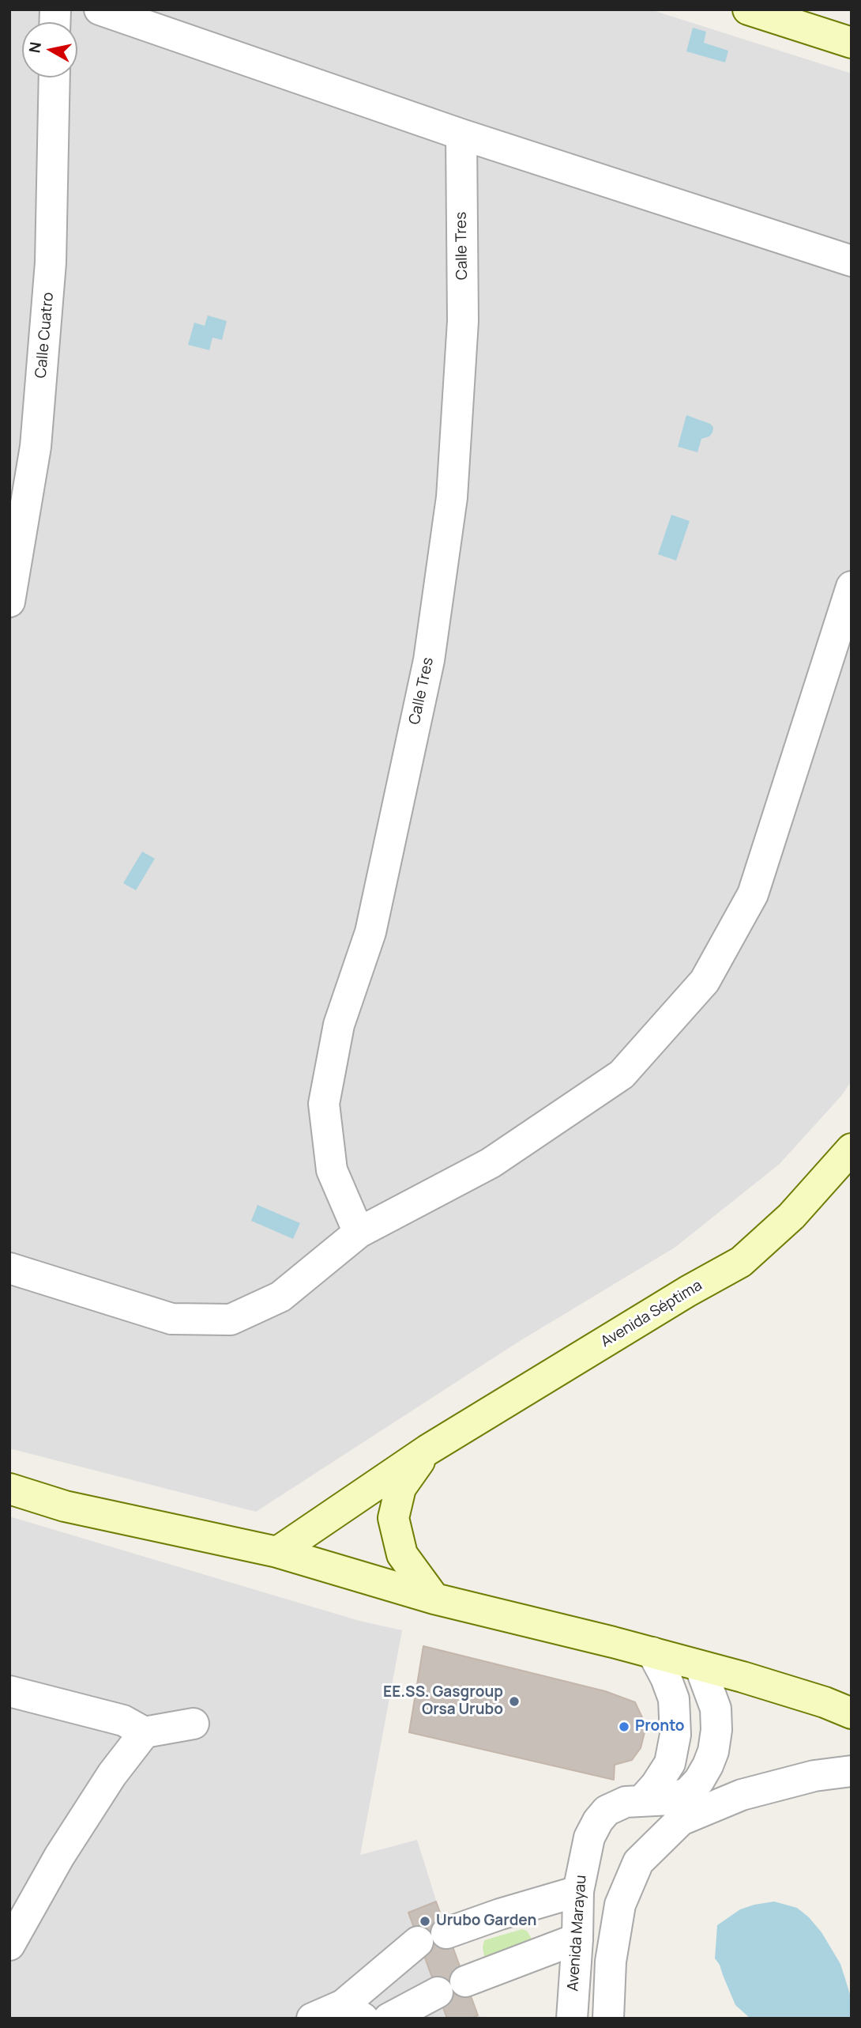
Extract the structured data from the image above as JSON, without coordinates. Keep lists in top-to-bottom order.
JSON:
{
  "streets": {
    "main road": ["Avenida Séptima"],
    "street": ["Calle Tres", "Calle Cuatro", "Avenida Marayau"]
  },
  "places": ["EE.SS. Gasgroup Orsa Urubo", "Pronto", "Urubo Garden"],
  "north": "left"
}
